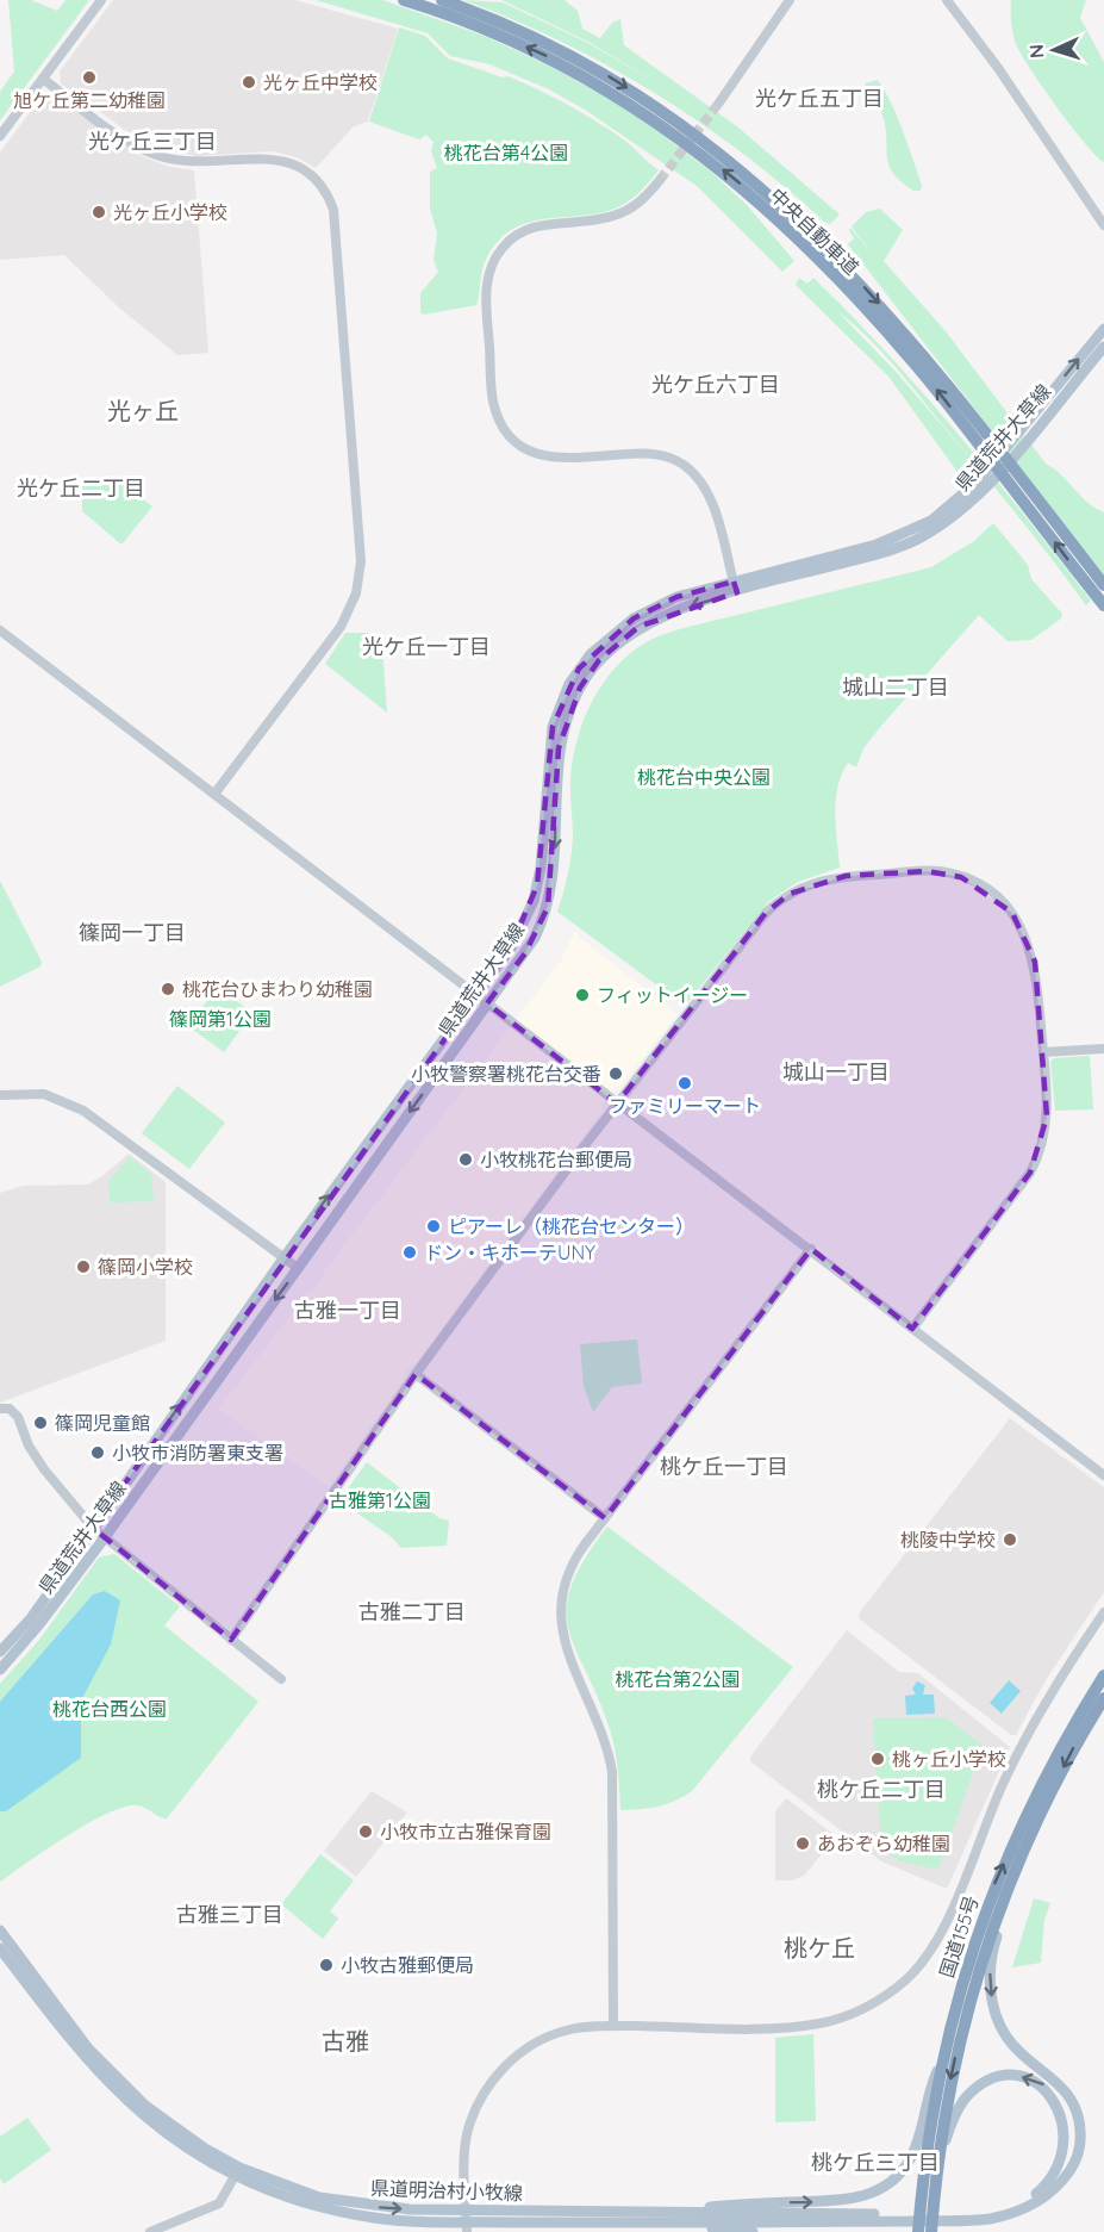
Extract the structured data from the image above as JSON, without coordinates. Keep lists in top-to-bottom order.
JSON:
{
  "streets": {
    "highway": ["中央自動車道", "国道155号"],
    "main road": ["県道荒井大草線", "県道明治村小牧線"]
  },
  "districts": [
    "光ケ丘五丁目",
    "光ケ丘三丁目",
    "光ケ丘六丁目",
    "光ヶ丘",
    "光ケ丘二丁目",
    "光ケ丘一丁目",
    "城山二丁目",
    "篠岡一丁目",
    "城山一丁目",
    "古雅一丁目",
    "桃ケ丘一丁目",
    "古雅二丁目",
    "桃ケ丘二丁目",
    "古雅三丁目",
    "桃ケ丘",
    "古雅",
    "桃ケ丘三丁目"
  ],
  "parks": [
    "桃花台第4公園",
    "桃花台中央公園",
    "篠岡第1公園",
    "古雅第1公園",
    "桃花台第2公園",
    "桃花台西公園"
  ],
  "places": [
    "旭ケ丘第二幼稚園",
    "光ヶ丘中学校",
    "光ヶ丘小学校",
    "桃花台ひまわり幼稚園",
    "フィットイージー",
    "小牧警察署桃花台交番",
    "ファミリーマート",
    "小牧桃花台郵便局",
    "ピアーレ（桃花台センター）",
    "ドン・キホーテUNY",
    "篠岡小学校",
    "篠岡児童館",
    "小牧市消防署東支署",
    "桃陵中学校",
    "桃ヶ丘小学校",
    "小牧市立古雅保育園",
    "あおぞら幼稚園",
    "小牧古雅郵便局"
  ],
  "north": "left"
}
